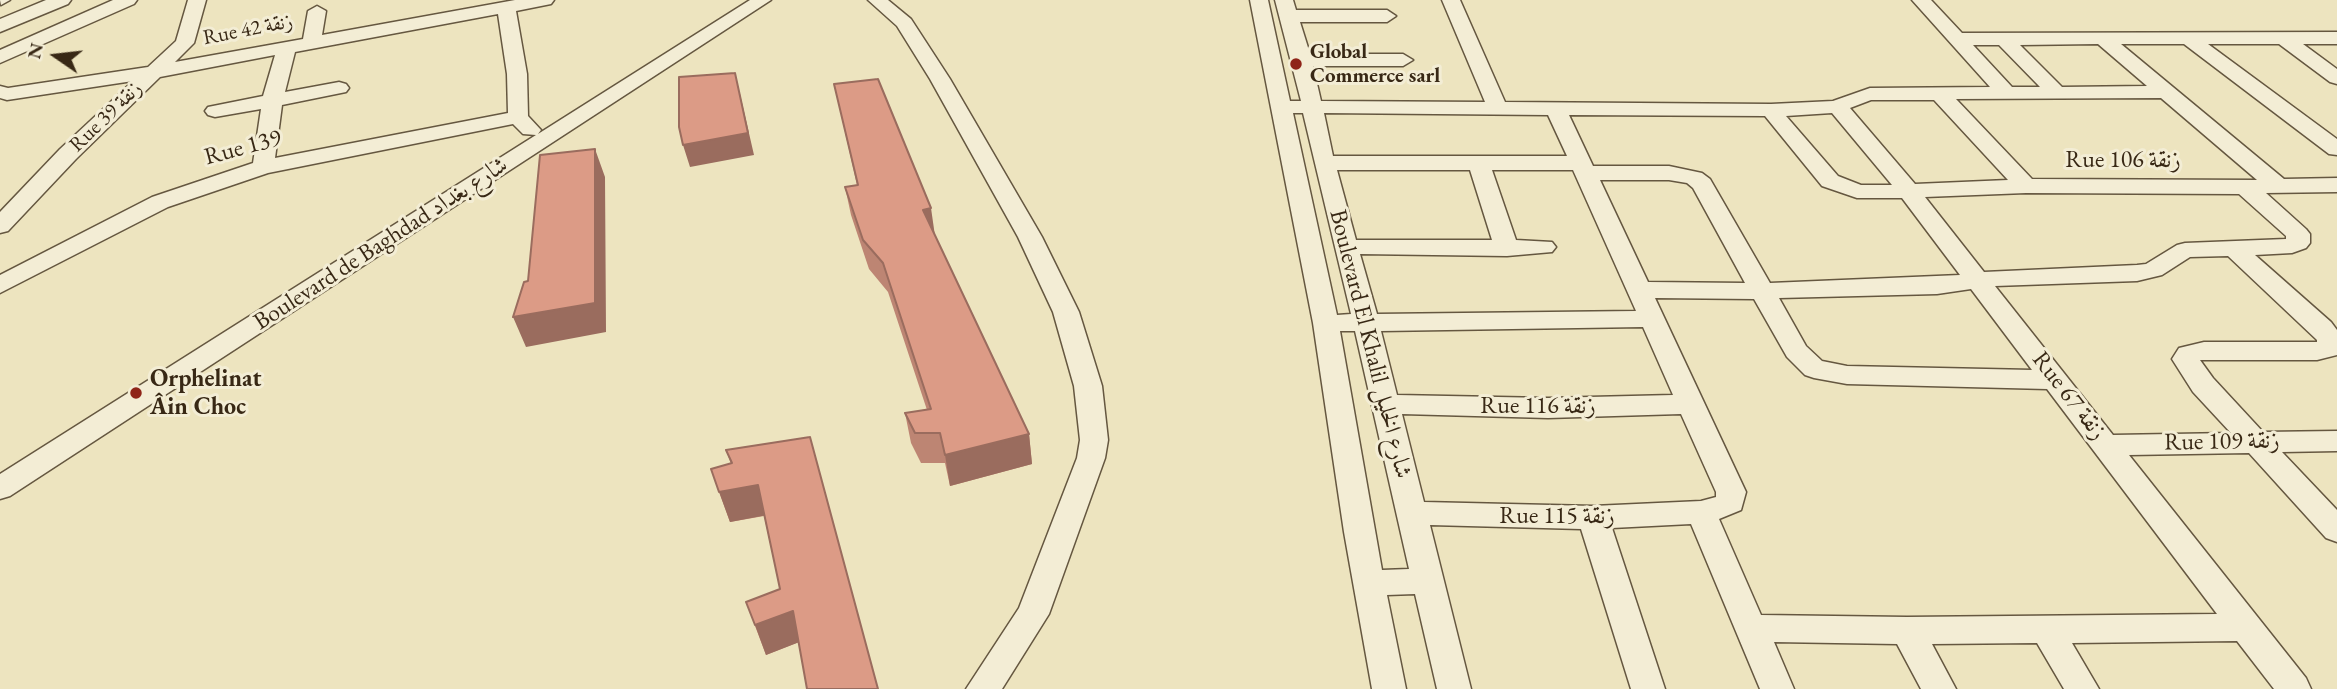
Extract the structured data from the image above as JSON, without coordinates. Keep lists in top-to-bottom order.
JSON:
{
  "streets": {
    "street": [
      "Rue 42 زنقة",
      "Rue 39 زنقة",
      "Rue 139",
      "Rue 106 زنقة",
      "Boulevard de Baghdad شارع بغداد",
      "Boulevard El Khalil شارع الخليل",
      "Rue 67 زنقة",
      "Rue 116 زنقة",
      "Rue 109 زنقة",
      "Rue 115 زنقة"
    ]
  },
  "crossings": [
    ["Rue 42 زنقة", "Rue 39 زنقة"],
    ["Rue 106 زنقة", "Rue 67 زنقة"],
    ["Boulevard El Khalil شارع الخليل", "Rue 116 زنقة"],
    ["Boulevard El Khalil شارع الخليل", "Rue 115 زنقة"],
    ["Rue 67 زنقة", "Rue 109 زنقة"]
  ],
  "places": ["Global Commerce sarl", "Orphelinat Âin Choc"],
  "north": "left"
}
